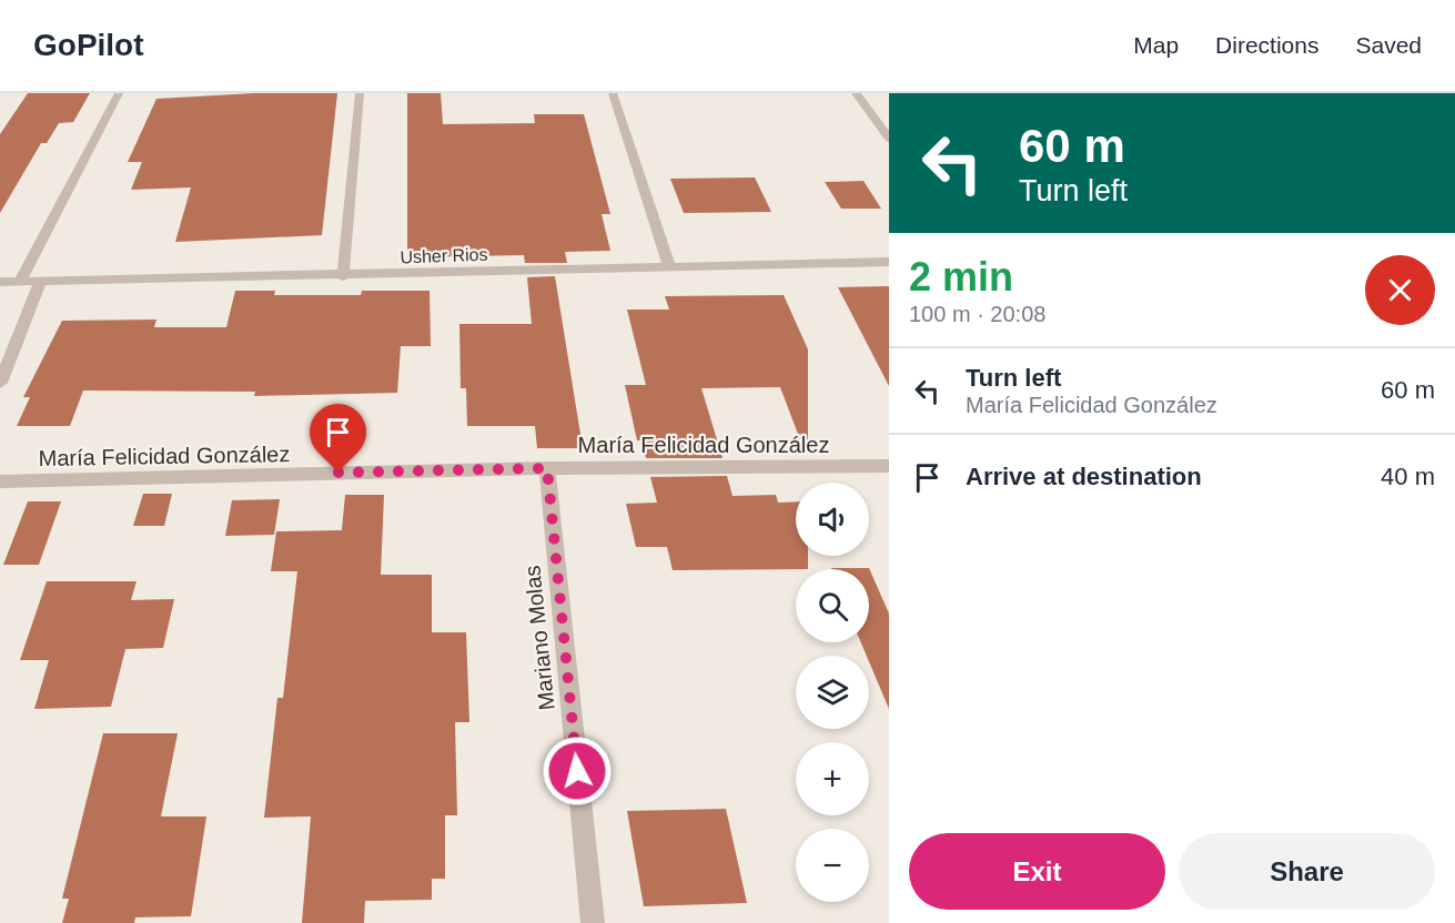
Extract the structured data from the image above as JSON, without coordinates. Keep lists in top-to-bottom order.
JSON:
{
  "streets": {
    "street": ["Usher Rios", "María Felicidad González", "Mariano Molas"]
  },
  "crossings": [
    ["María Felicidad González", "Mariano Molas"]
  ],
  "page": {
    "header": "GoPilot",
    "nav": ["Map", "Directions", "Saved"],
    "turn": ["60 m", "Turn left"],
    "heading": ["2 min", "100 m · 20:08"],
    "list": [
      {
        "name": "Turn left",
        "note": "María Felicidad González",
        "value": "60 m"
      },
      {
        "name": "Arrive at destination",
        "value": "40 m"
      }
    ],
    "map_buttons": ["+", "−"],
    "buttons": ["Exit", "Share"]
  }
}
